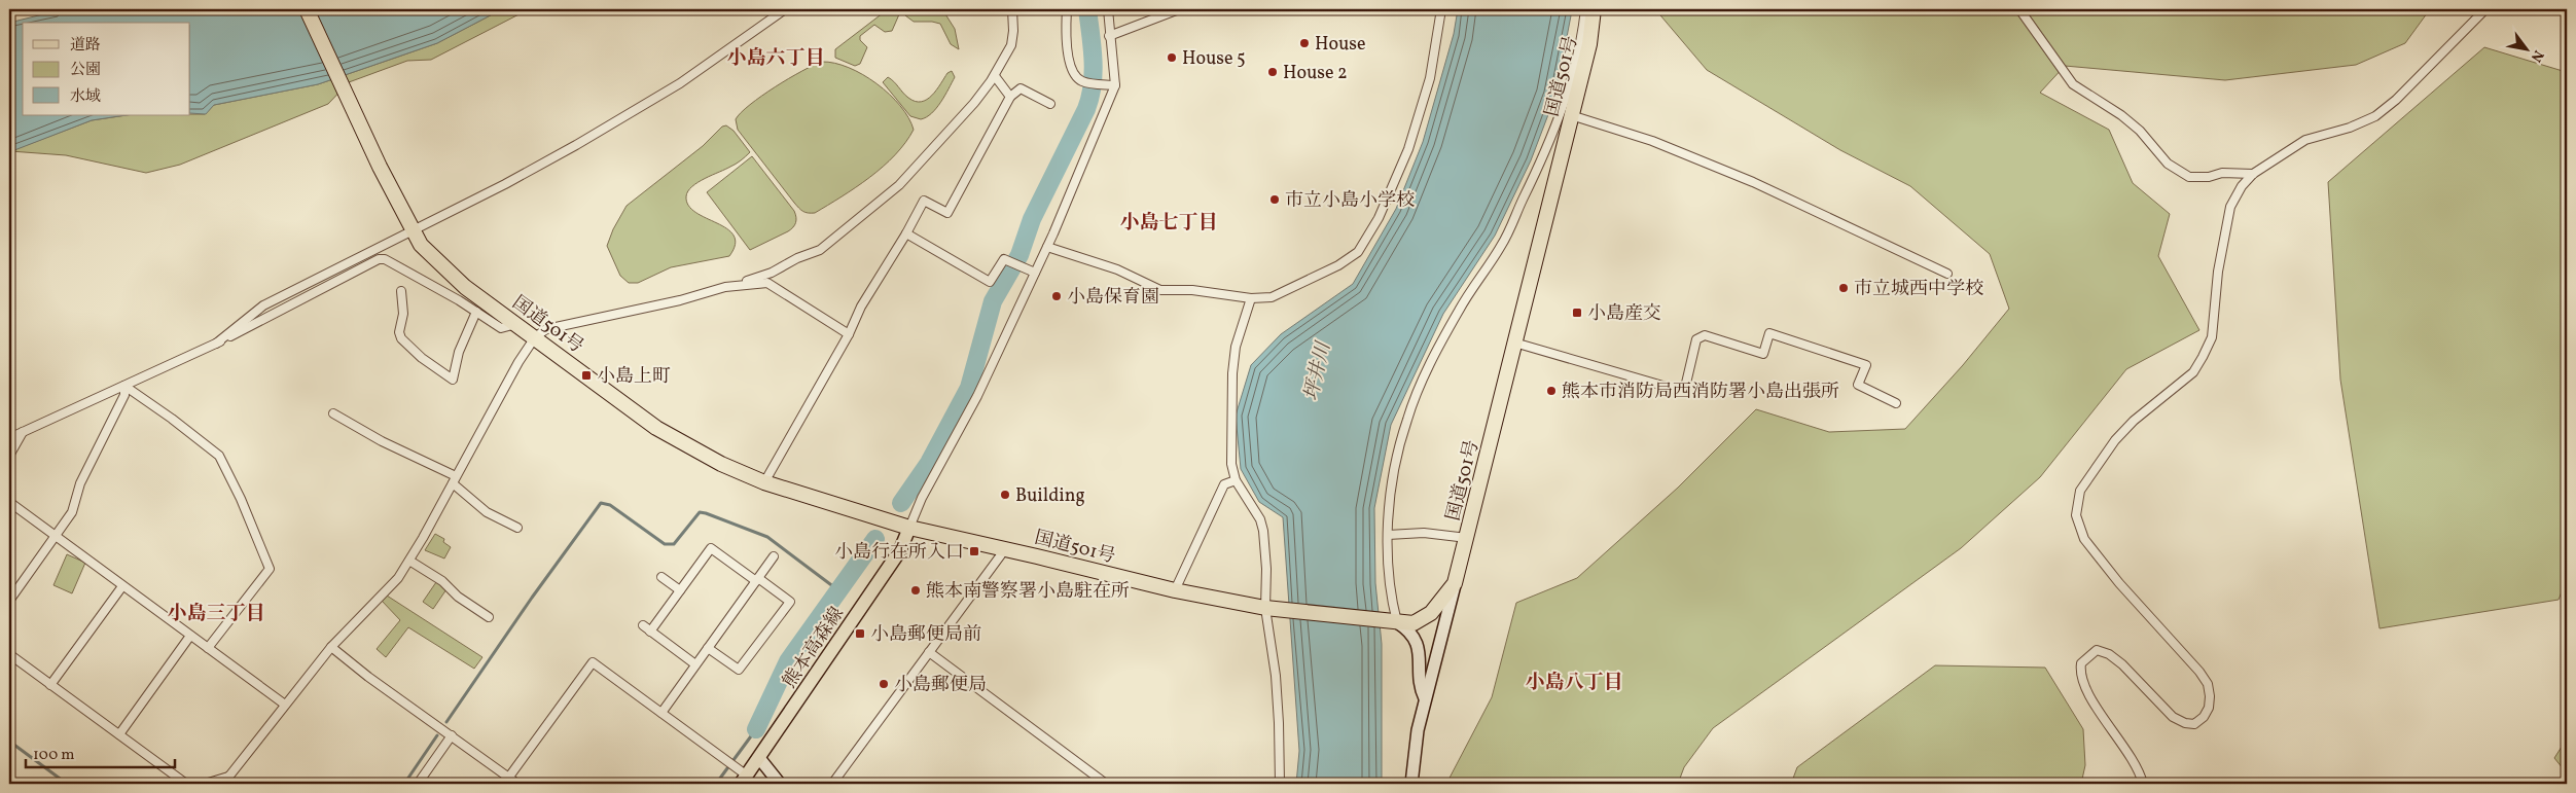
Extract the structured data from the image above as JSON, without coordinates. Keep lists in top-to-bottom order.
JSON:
{
  "streets": {
    "highway": ["国道501号"],
    "main road": ["熊本高森線"]
  },
  "crossings": [
    ["国道501号", "熊本高森線"]
  ],
  "districts": [
    "小島六丁目",
    "小島七丁目",
    "小島三丁目",
    "小島八丁目"
  ],
  "water": ["坪井川"],
  "places": {
    "other": [
      "House",
      "House 5",
      "House 2",
      "市立小島小学校",
      "市立城西中学校",
      "小島保育園",
      "熊本市消防局西消防署小島出張所",
      "Building",
      "熊本南警察署小島駐在所",
      "小島郵便局"
    ],
    "transit": [
      "小島産交",
      "小島上町",
      "小島行在所入口",
      "小島郵便局前"
    ]
  },
  "legend": ["道路", "公園", "水域"],
  "scale_bar": "100 m",
  "north": "bottom right"
}
